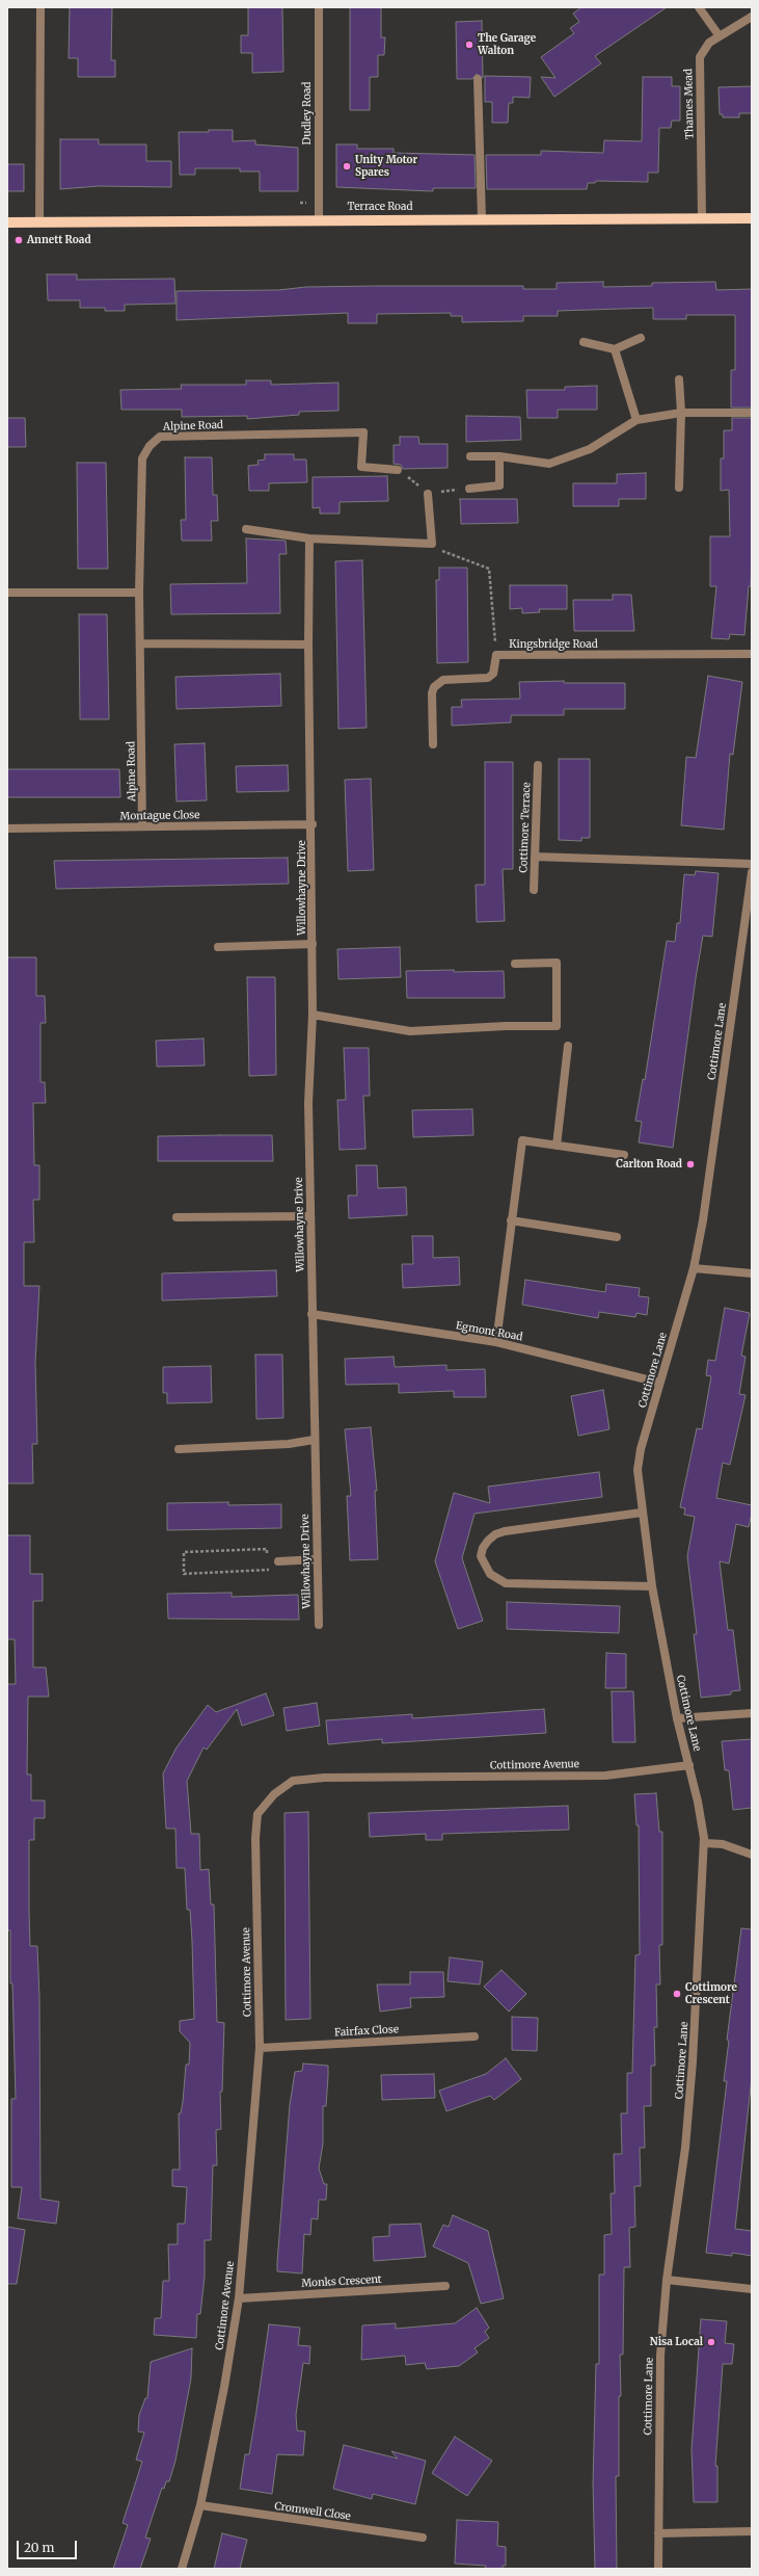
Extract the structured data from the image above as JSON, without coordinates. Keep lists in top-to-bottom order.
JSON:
{
  "streets": {
    "main road": ["Terrace Road"],
    "street": [
      "Thames Mead",
      "Dudley Road",
      "Alpine Road",
      "Kingsbridge Road",
      "Montague Close",
      "Cottimore Terrace",
      "Willowhayne Drive",
      "Cottimore Lane",
      "Egmont Road",
      "Cottimore Avenue",
      "Fairfax Close",
      "Monks Crescent",
      "Cromwell Close"
    ]
  },
  "crossings": [
    ["Thames Mead", "Terrace Road"],
    ["Dudley Road", "Terrace Road"],
    ["Alpine Road", "Montague Close"],
    ["Montague Close", "Willowhayne Drive"],
    ["Willowhayne Drive", "Egmont Road"],
    ["Cottimore Lane", "Egmont Road"],
    ["Cottimore Lane", "Cottimore Avenue"],
    ["Cottimore Avenue", "Fairfax Close"],
    ["Cottimore Avenue", "Monks Crescent"],
    ["Cottimore Avenue", "Cromwell Close"]
  ],
  "places": [
    "The Garage Walton",
    "Unity Motor Spares",
    "Annett Road",
    "Carlton Road",
    "Cottimore Crescent",
    "Nisa Local"
  ],
  "scale_bar": "20 m"
}
